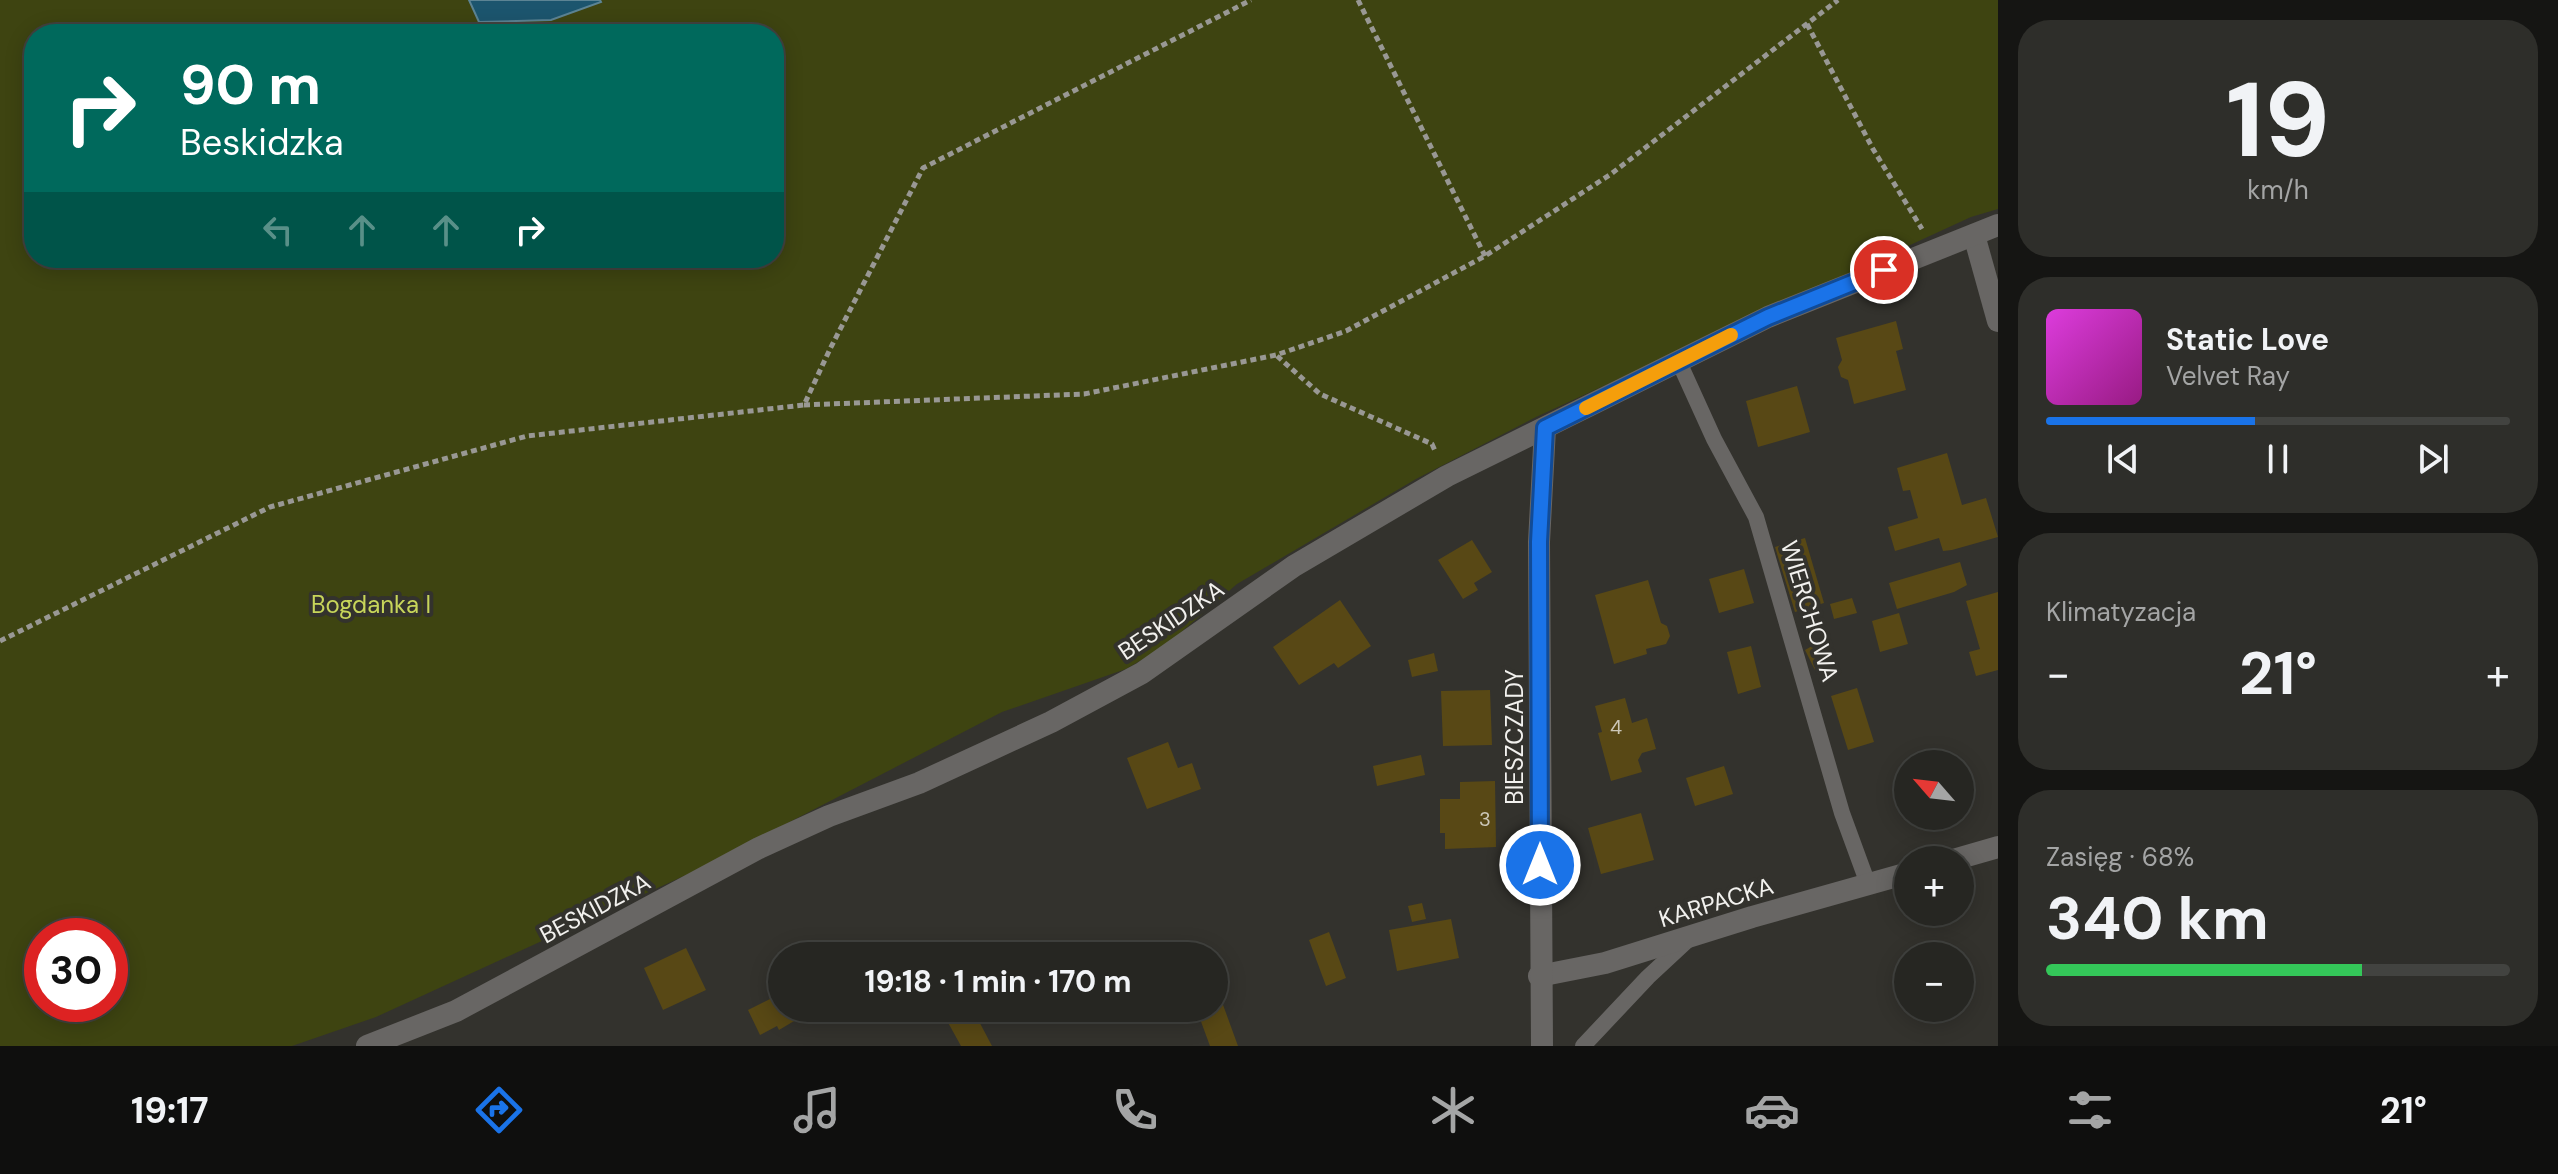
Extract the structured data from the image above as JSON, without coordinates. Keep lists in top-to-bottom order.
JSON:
{
  "streets": {
    "street": ["BESKIDZKA", "BIESZCZADY", "KARPACKA"],
    "lane": ["WIERCHOWA"]
  },
  "crossings": [
    ["WIERCHOWA", "BESKIDZKA"],
    ["WIERCHOWA", "KARPACKA"],
    ["BESKIDZKA", "BIESZCZADY"],
    ["BIESZCZADY", "KARPACKA"]
  ],
  "parks": ["Bogdanka I"],
  "house_numbers": ["4", "3"],
  "north": "top left",
  "page": {
    "tile": [
      ["19", "km/h"],
      "Klimatyzacja",
      ["Zasięg · 68%", "340 km"]
    ],
    "turn": ["90 m", "Beskidzka"],
    "song": ["Static Love", "Velvet Ray"],
    "heat": ["−", "21°", "+"],
    "map_buttons": ["+", "−"],
    "limit": "30",
    "trip": "19:18 · 1 min · 170 m",
    "tabs": ["19:17", "21°"]
  }
}
